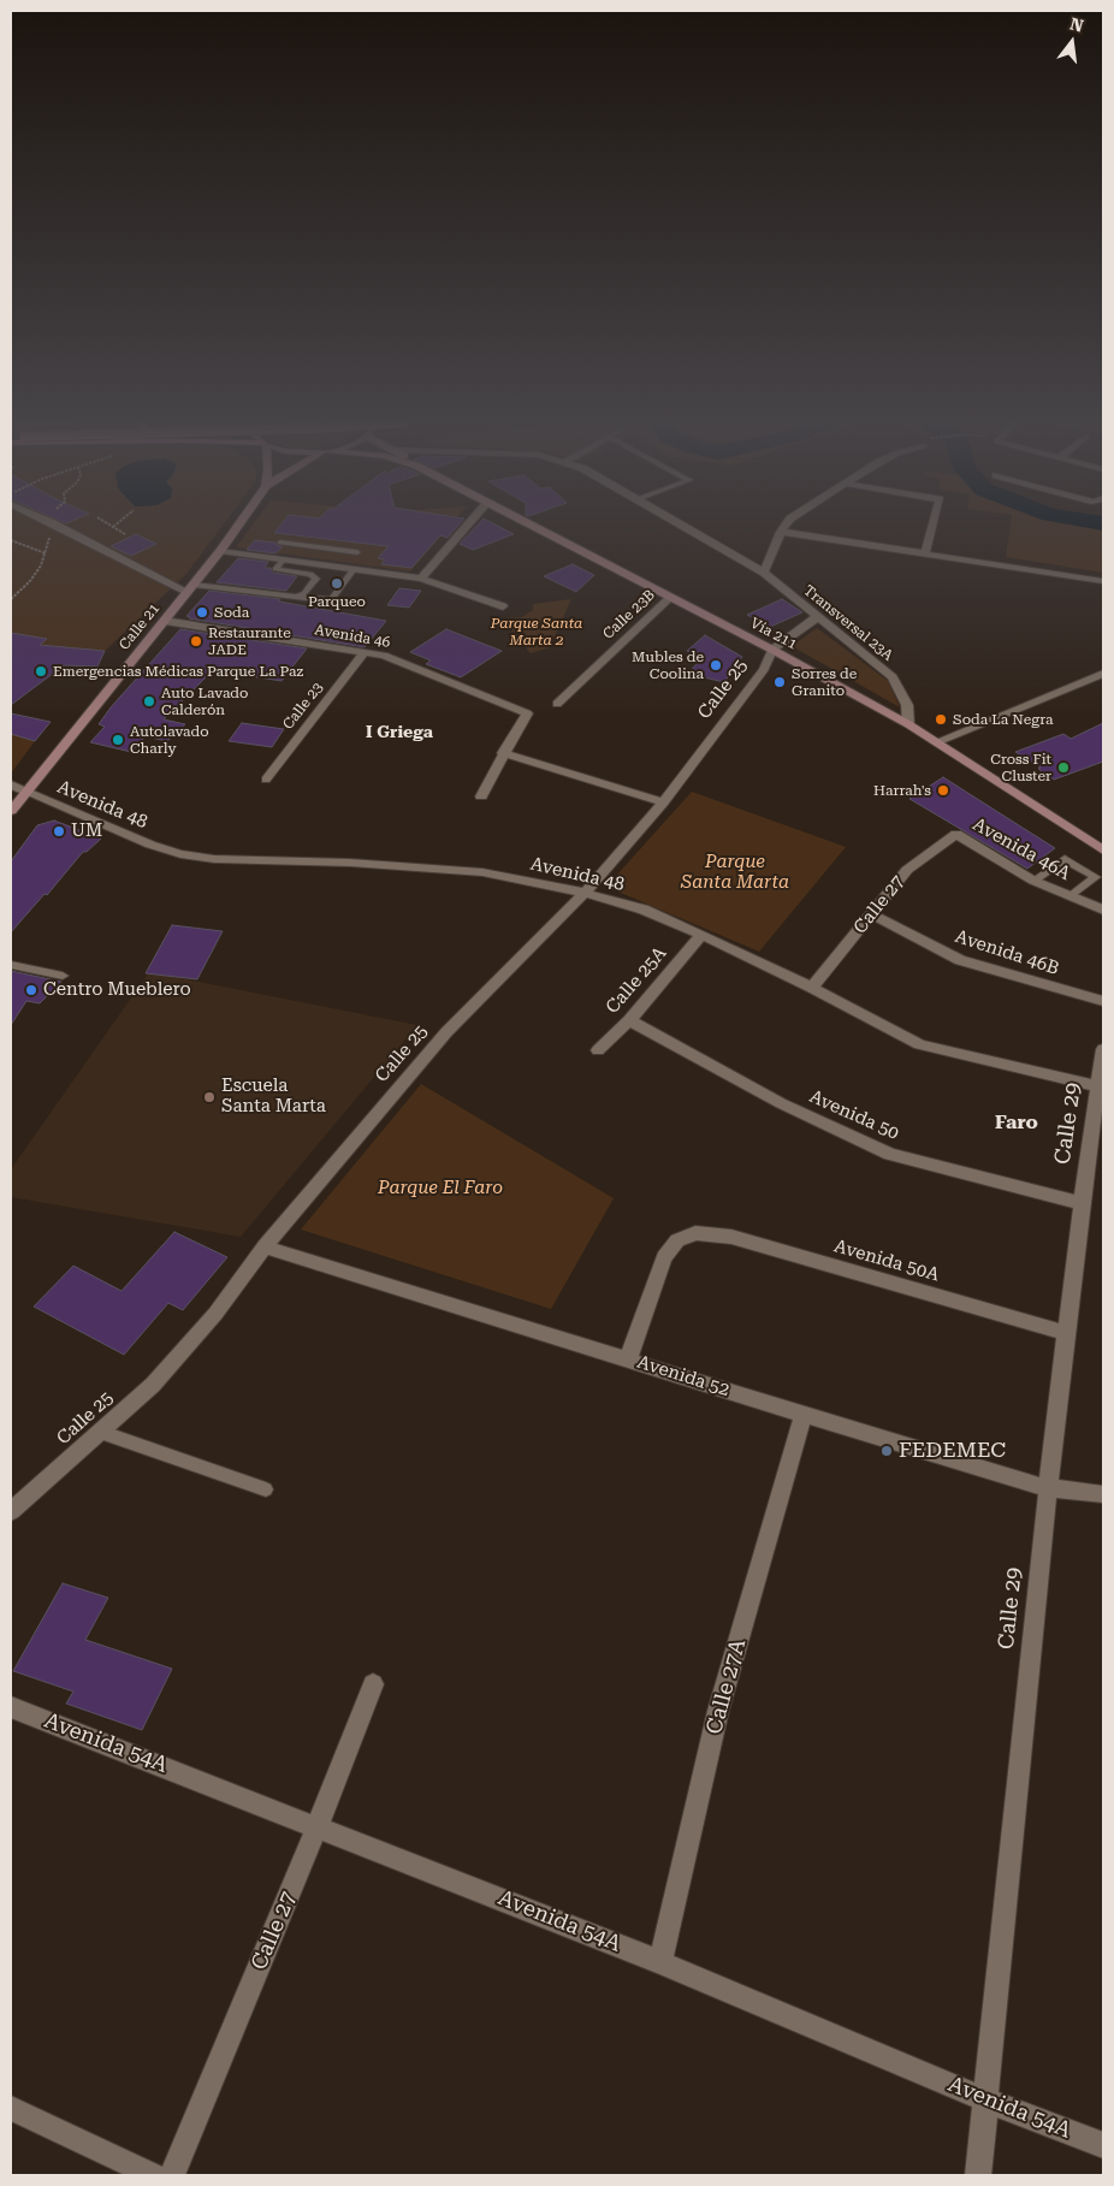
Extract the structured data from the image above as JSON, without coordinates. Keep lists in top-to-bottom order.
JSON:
{
  "streets": {
    "main road": ["Calle 21", "Vía 211"],
    "street": [
      "Calle 23B",
      "Transversal 23A",
      "Avenida 46",
      "Calle 25",
      "Calle 23",
      "Avenida 48",
      "Avenida 46A",
      "Calle 27",
      "Avenida 46B",
      "Calle 25A",
      "Avenida 50",
      "Calle 29",
      "Avenida 50A",
      "Avenida 52",
      "Calle 27A",
      "Avenida 54A"
    ]
  },
  "crossings": [
    ["Calle 23B", "Vía 211"],
    ["Transversal 23A", "Vía 211"],
    ["Transversal 23A", "Calle 25"],
    ["Calle 21", "Avenida 46"],
    ["Calle 21", "Avenida 48"],
    ["Vía 211", "Calle 25"],
    ["Avenida 46", "Calle 23"],
    ["Calle 25", "Avenida 48"],
    ["Calle 25", "Avenida 52"],
    ["Avenida 48", "Calle 27"],
    ["Avenida 48", "Calle 25A"],
    ["Avenida 48", "Calle 29"],
    ["Avenida 46A", "Calle 27"],
    ["Calle 27", "Avenida 46B"],
    ["Calle 27", "Avenida 54A"],
    ["Calle 25A", "Avenida 50"],
    ["Avenida 50", "Calle 29"],
    ["Calle 29", "Avenida 50A"],
    ["Calle 29", "Avenida 52"],
    ["Calle 29", "Avenida 54A"],
    ["Avenida 50A", "Avenida 52"],
    ["Avenida 52", "Calle 27A"],
    ["Calle 27A", "Avenida 54A"]
  ],
  "districts": ["I Griega", "Faro"],
  "parks": ["Parque Santa Marta 2", "Parque Santa Marta", "Parque El Faro"],
  "places": [
    "Parqueo",
    "Soda",
    "Restaurante JADE",
    "Mubles de Coolina",
    "Emergencias Médicas Parque La Paz",
    "Sorres de Granito",
    "Auto Lavado Calderón",
    "Soda La Negra",
    "Autolavado Charly",
    "Cross Fit Cluster",
    "Harrah's",
    "UM",
    "Centro Mueblero",
    "Escuela Santa Marta",
    "FEDEMEC"
  ],
  "north": "top"
}
